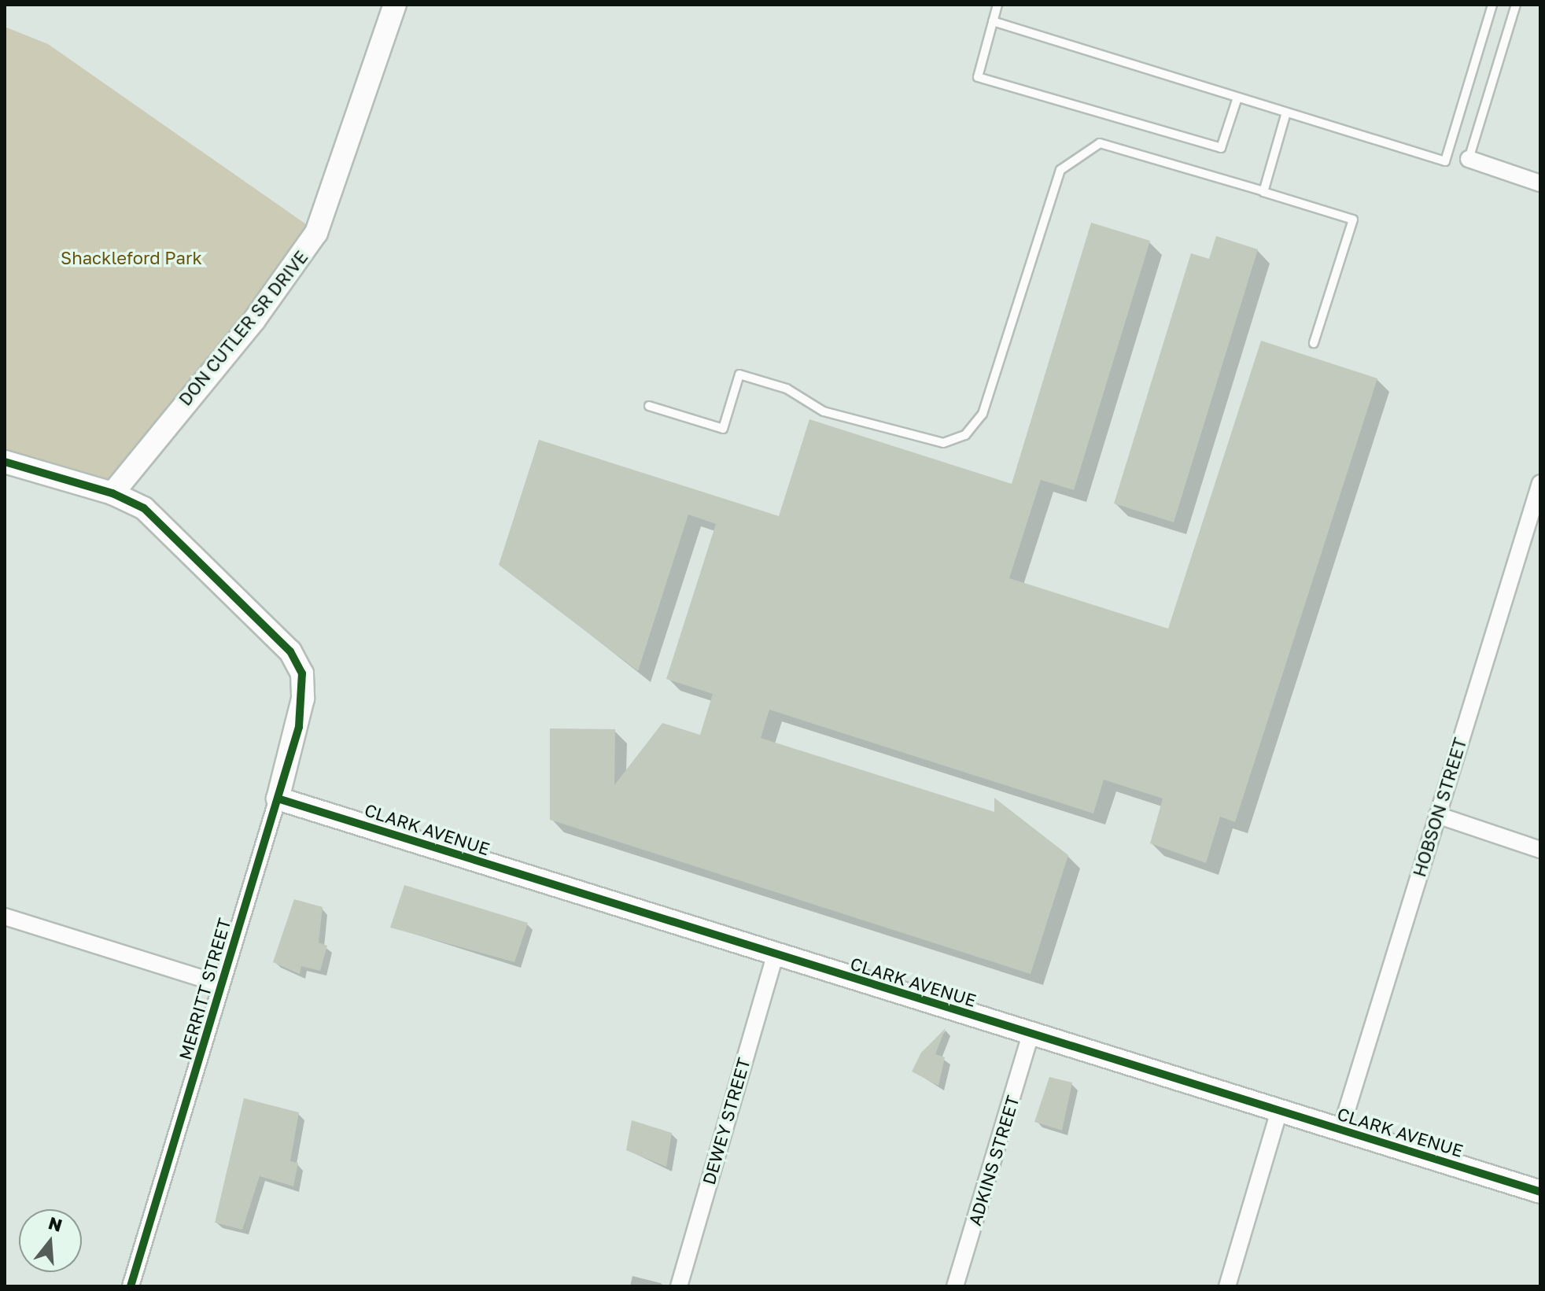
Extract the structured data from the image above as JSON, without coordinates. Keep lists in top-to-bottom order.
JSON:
{
  "streets": {
    "street": [
      "DON CUTLER SR DRIVE",
      "HOBSON STREET",
      "CLARK AVENUE",
      "MERRITT STREET",
      "DEWEY STREET",
      "ADKINS STREET"
    ]
  },
  "crossings": [
    ["DON CUTLER SR DRIVE", "MERRITT STREET"],
    ["HOBSON STREET", "CLARK AVENUE"],
    ["CLARK AVENUE", "MERRITT STREET"],
    ["CLARK AVENUE", "DEWEY STREET"],
    ["CLARK AVENUE", "ADKINS STREET"]
  ],
  "parks": ["Shackleford Park"],
  "north": "top"
}
